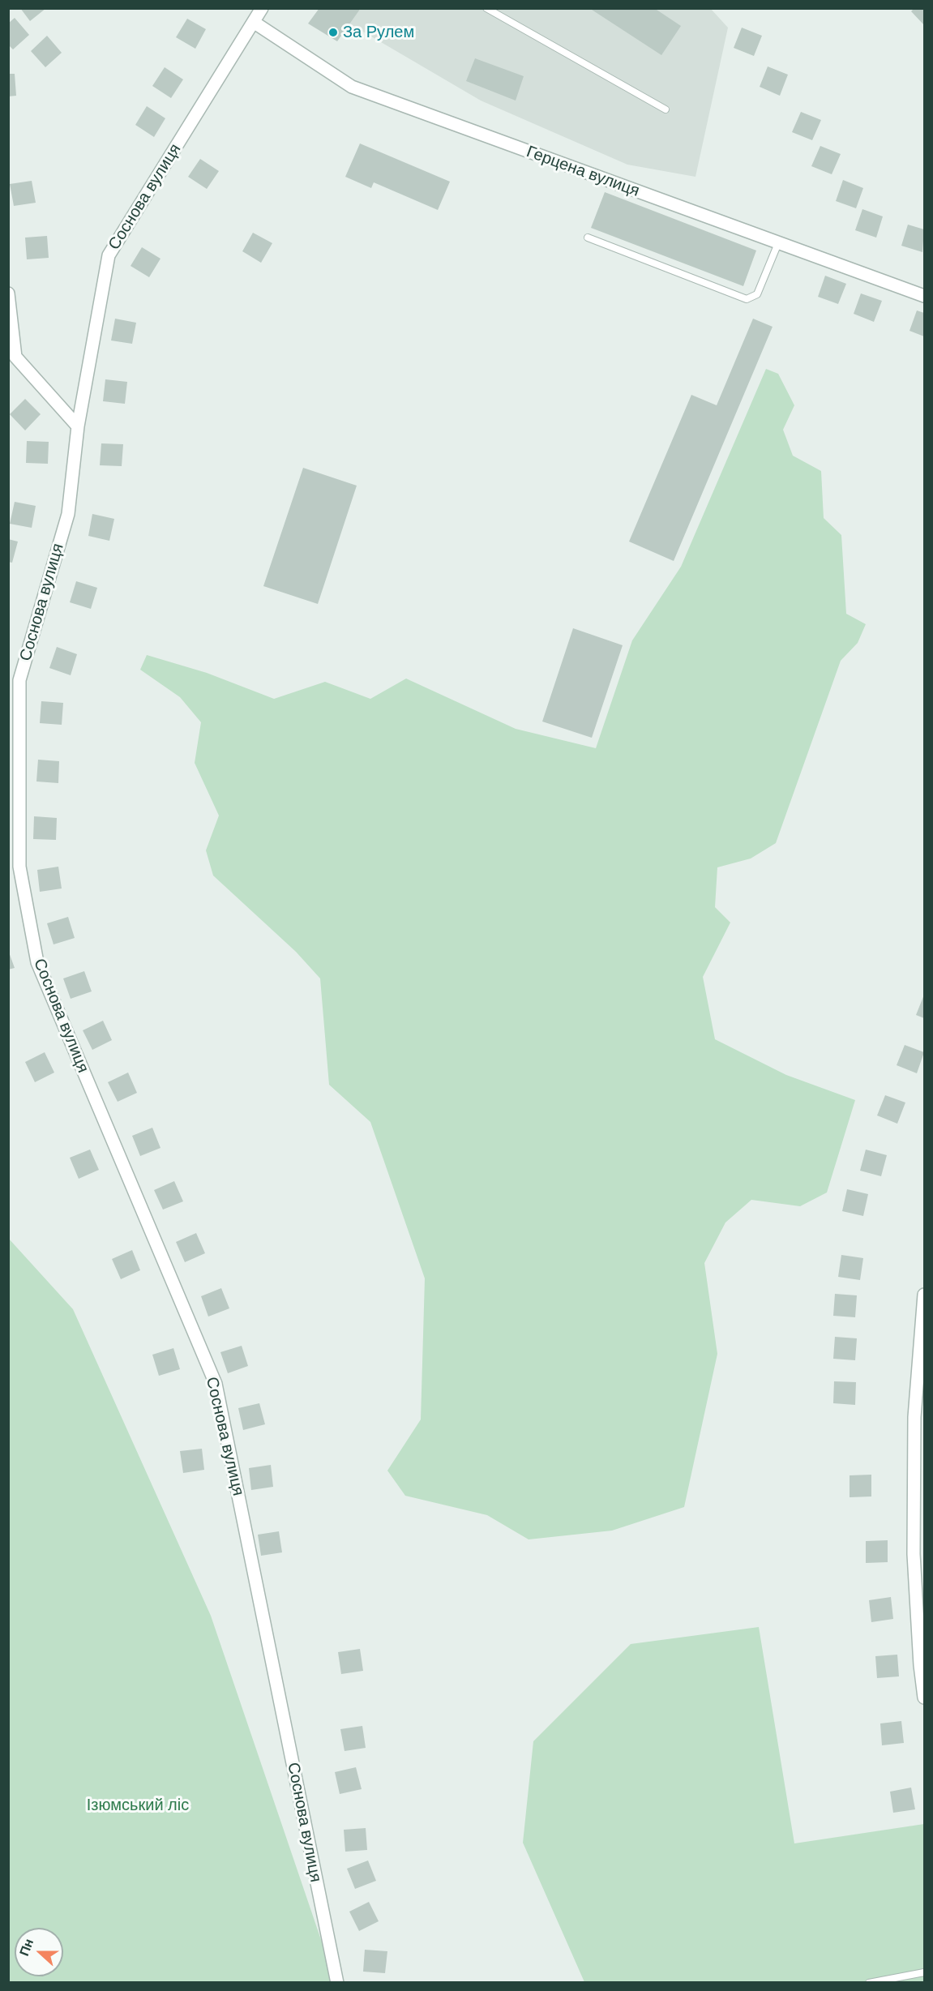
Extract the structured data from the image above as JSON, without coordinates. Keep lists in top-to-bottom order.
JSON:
{
  "streets": {
    "street": ["Герцена вулиця", "Соснова вулиця"]
  },
  "crossings": [
    ["Герцена вулиця", "Соснова вулиця"]
  ],
  "parks": ["Ізюмський ліс"],
  "places": ["За Рулем"],
  "north": "left"
}
